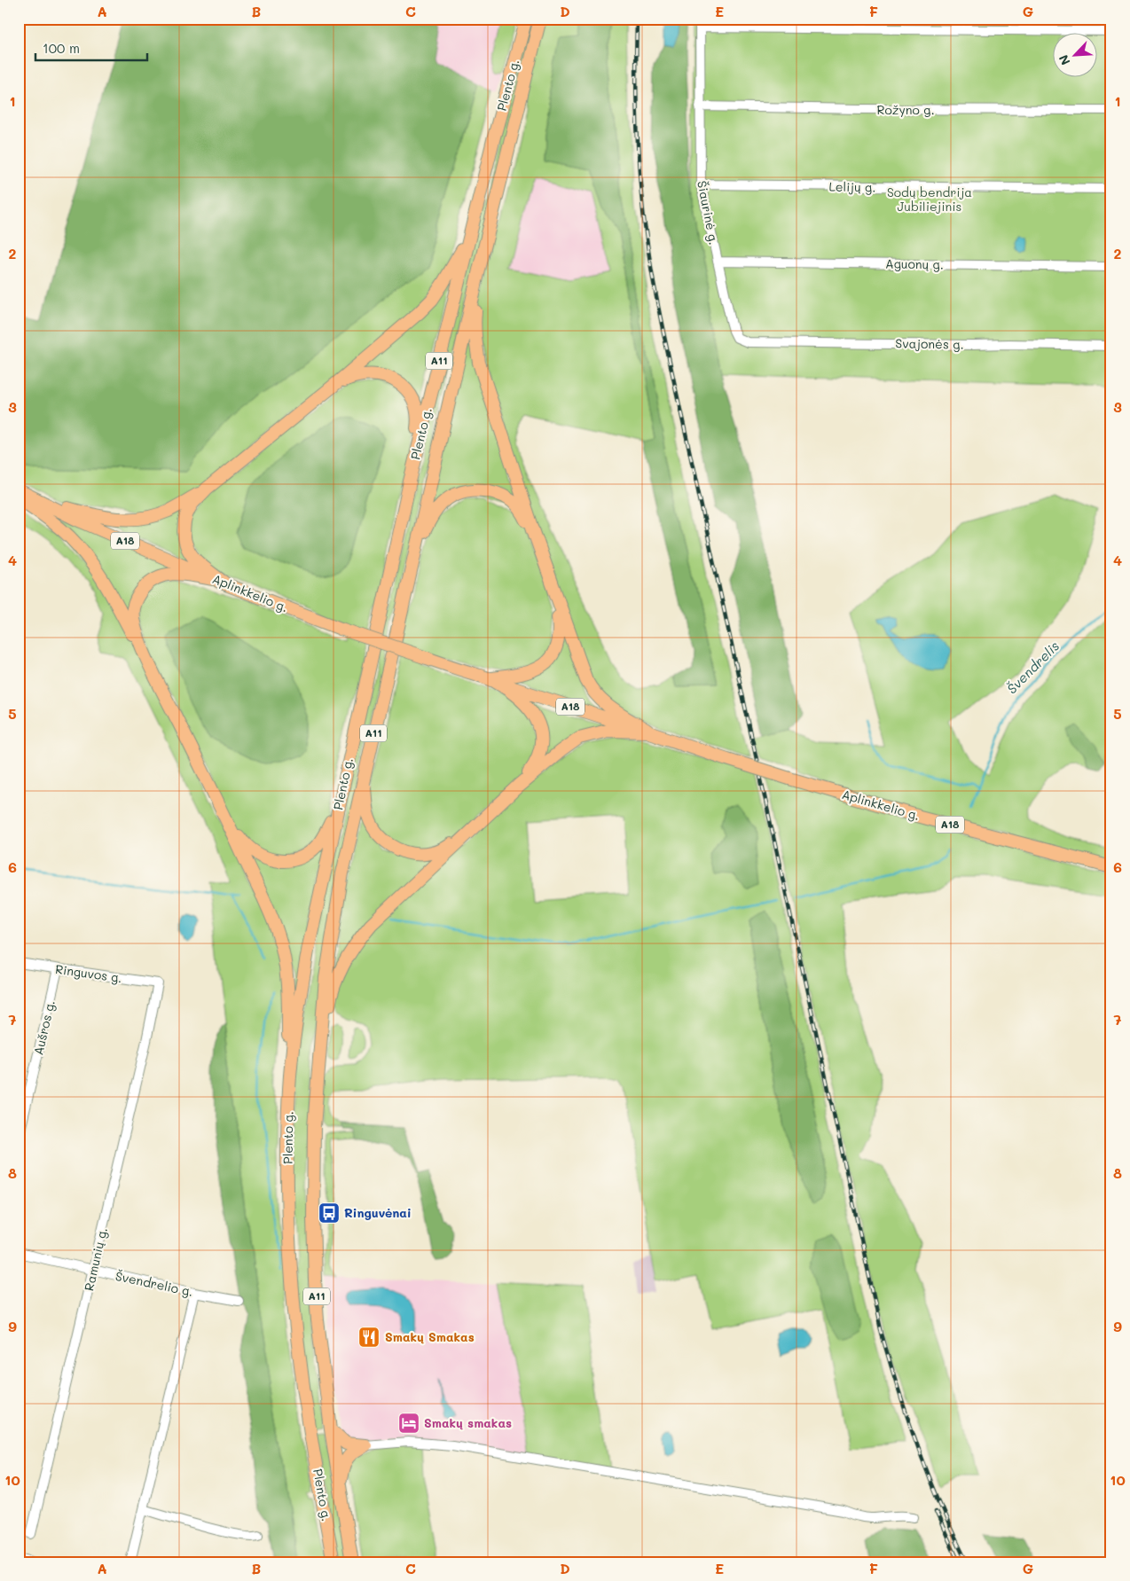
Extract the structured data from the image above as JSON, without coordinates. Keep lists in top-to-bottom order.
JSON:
{
  "streets": {
    "highway": [
      "Plento g.",
      "A11",
      "A18",
      "Aplinkkelio g."
    ],
    "street": [
      "Rožyno g.",
      "Lelijų g.",
      "Šiaurinė g.",
      "Aguonų g.",
      "Svajonės g.",
      "Ringuvos g.",
      "Aušros g.",
      "Ramunių g.",
      "Švendrelio g."
    ]
  },
  "crossings": [
    ["Rožyno g.", "Šiaurinė g."],
    ["Lelijų g.", "Šiaurinė g."],
    ["Šiaurinė g.", "Aguonų g."],
    ["Šiaurinė g.", "Svajonės g."],
    ["Ringuvos g.", "Aušros g."],
    ["Ringuvos g.", "Ramunių g."],
    ["Ramunių g.", "Švendrelio g."]
  ],
  "water": ["Švendrelis"],
  "parks": ["Sodų bendrija Jubiliejinis"],
  "places": {
    "bus stop": ["Ringuvėnai"],
    "restaurant": ["Smakų Smakas"],
    "hotel": ["Smakų smakas"]
  },
  "scale_bar": "100 m",
  "north": "bottom left",
  "grid": {
    "columns": [
      "A",
      "B",
      "C",
      "D",
      "E",
      "F",
      "G"
    ],
    "rows": [
      "1",
      "2",
      "3",
      "4",
      "5",
      "6",
      "7",
      "8",
      "9",
      "10"
    ]
  }
}
